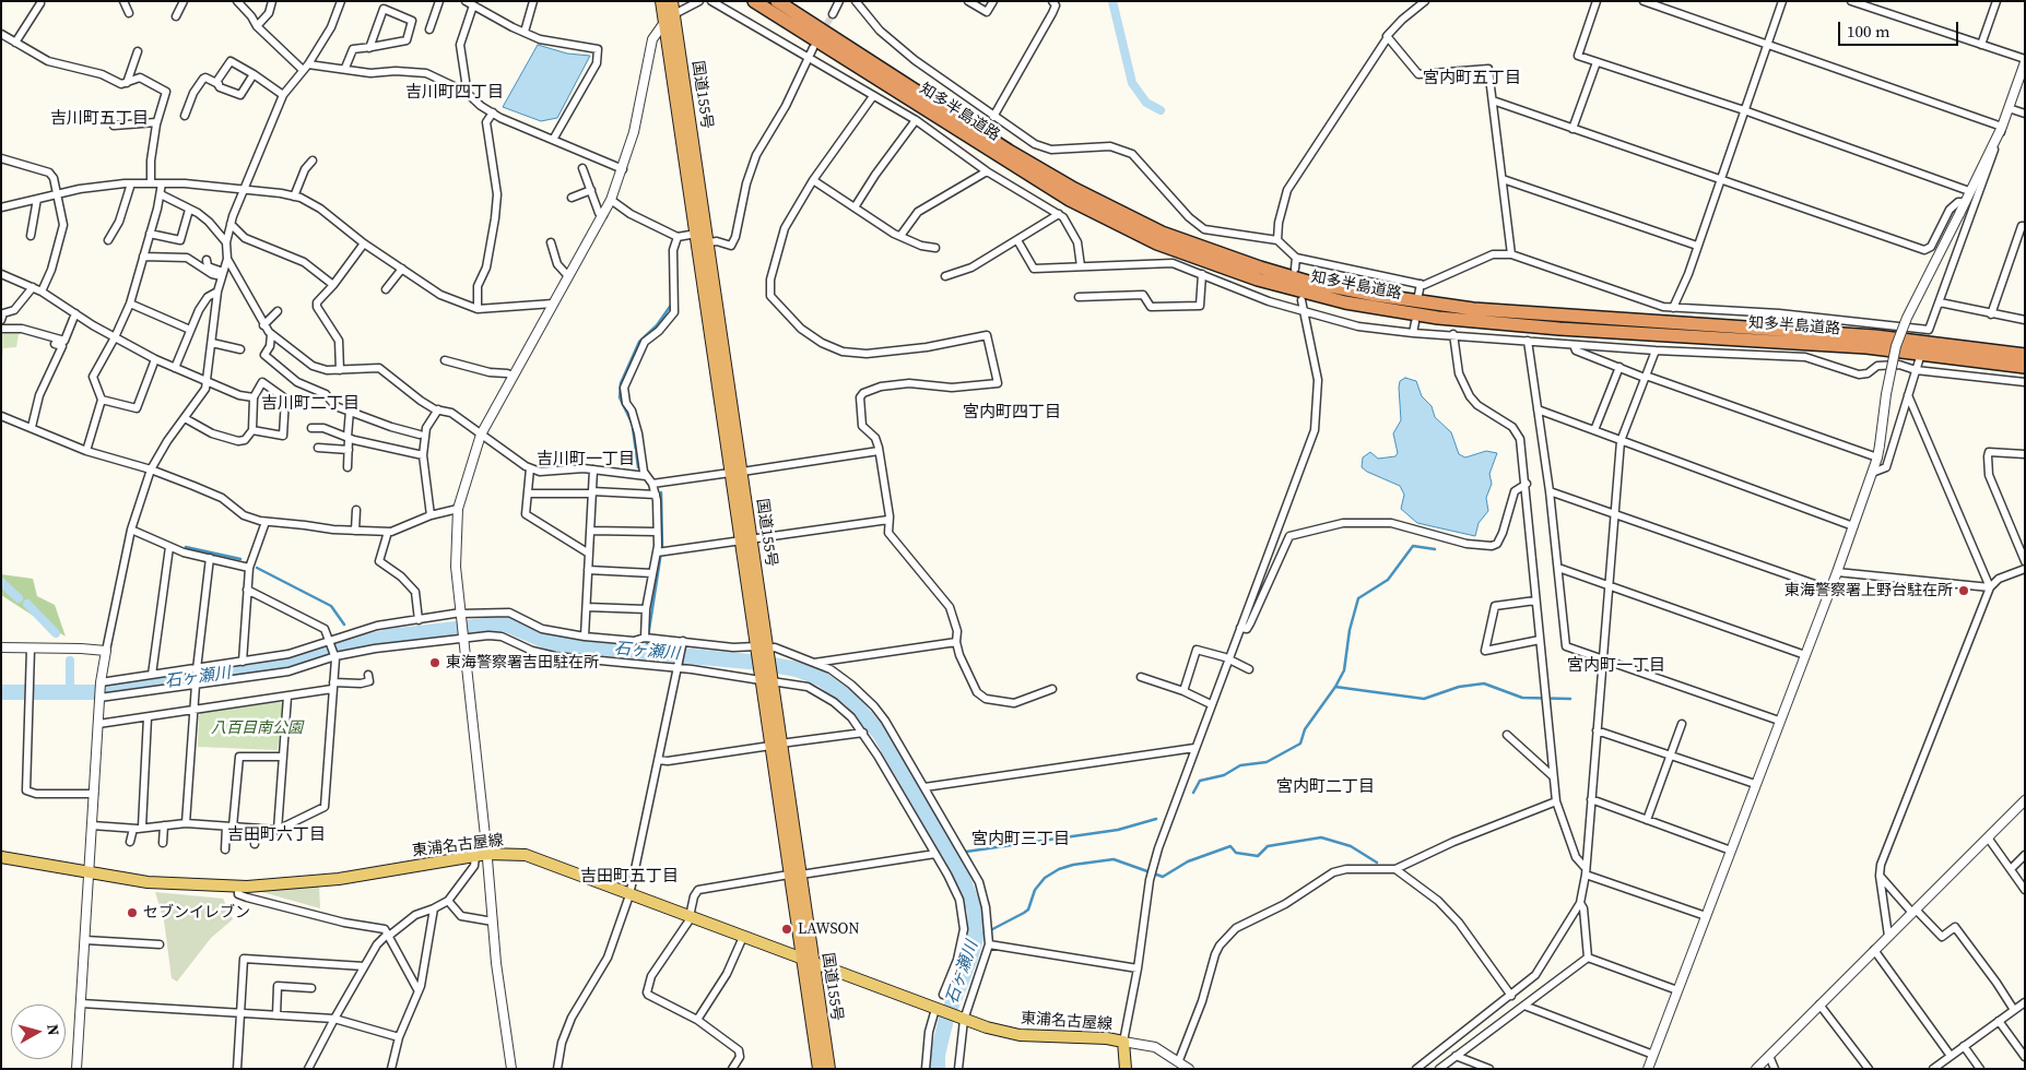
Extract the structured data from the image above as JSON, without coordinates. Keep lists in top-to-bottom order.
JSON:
{
  "streets": {
    "highway": ["国道155号", "知多半島道路"],
    "main road": ["東浦名古屋線"]
  },
  "crossings": [
    ["国道155号", "東浦名古屋線"]
  ],
  "districts": [
    "宮内町五丁目",
    "吉川町四丁目",
    "吉川町五丁目",
    "吉川町二丁目",
    "宮内町四丁目",
    "吉川町一丁目",
    "宮内町一丁目",
    "宮内町二丁目",
    "吉田町六丁目",
    "宮内町三丁目",
    "吉田町五丁目"
  ],
  "water": ["石ヶ瀬川"],
  "parks": ["八百目南公園"],
  "places": [
    "東海警察署上野台駐在所",
    "東海警察署吉田駐在所",
    "セブンイレブン",
    "LAWSON"
  ],
  "scale_bar": "100 m",
  "north": "right"
}
